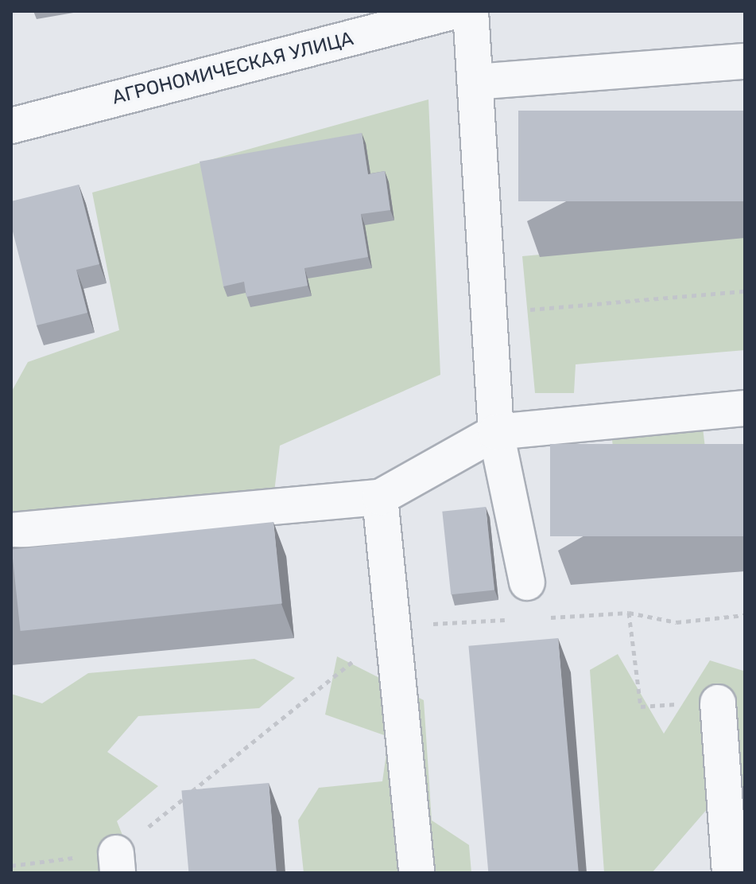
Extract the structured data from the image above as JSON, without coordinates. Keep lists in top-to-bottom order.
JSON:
{
  "streets": {
    "street": ["АГРОНОМИЧЕСКАЯ УЛИЦА"]
  }
}
